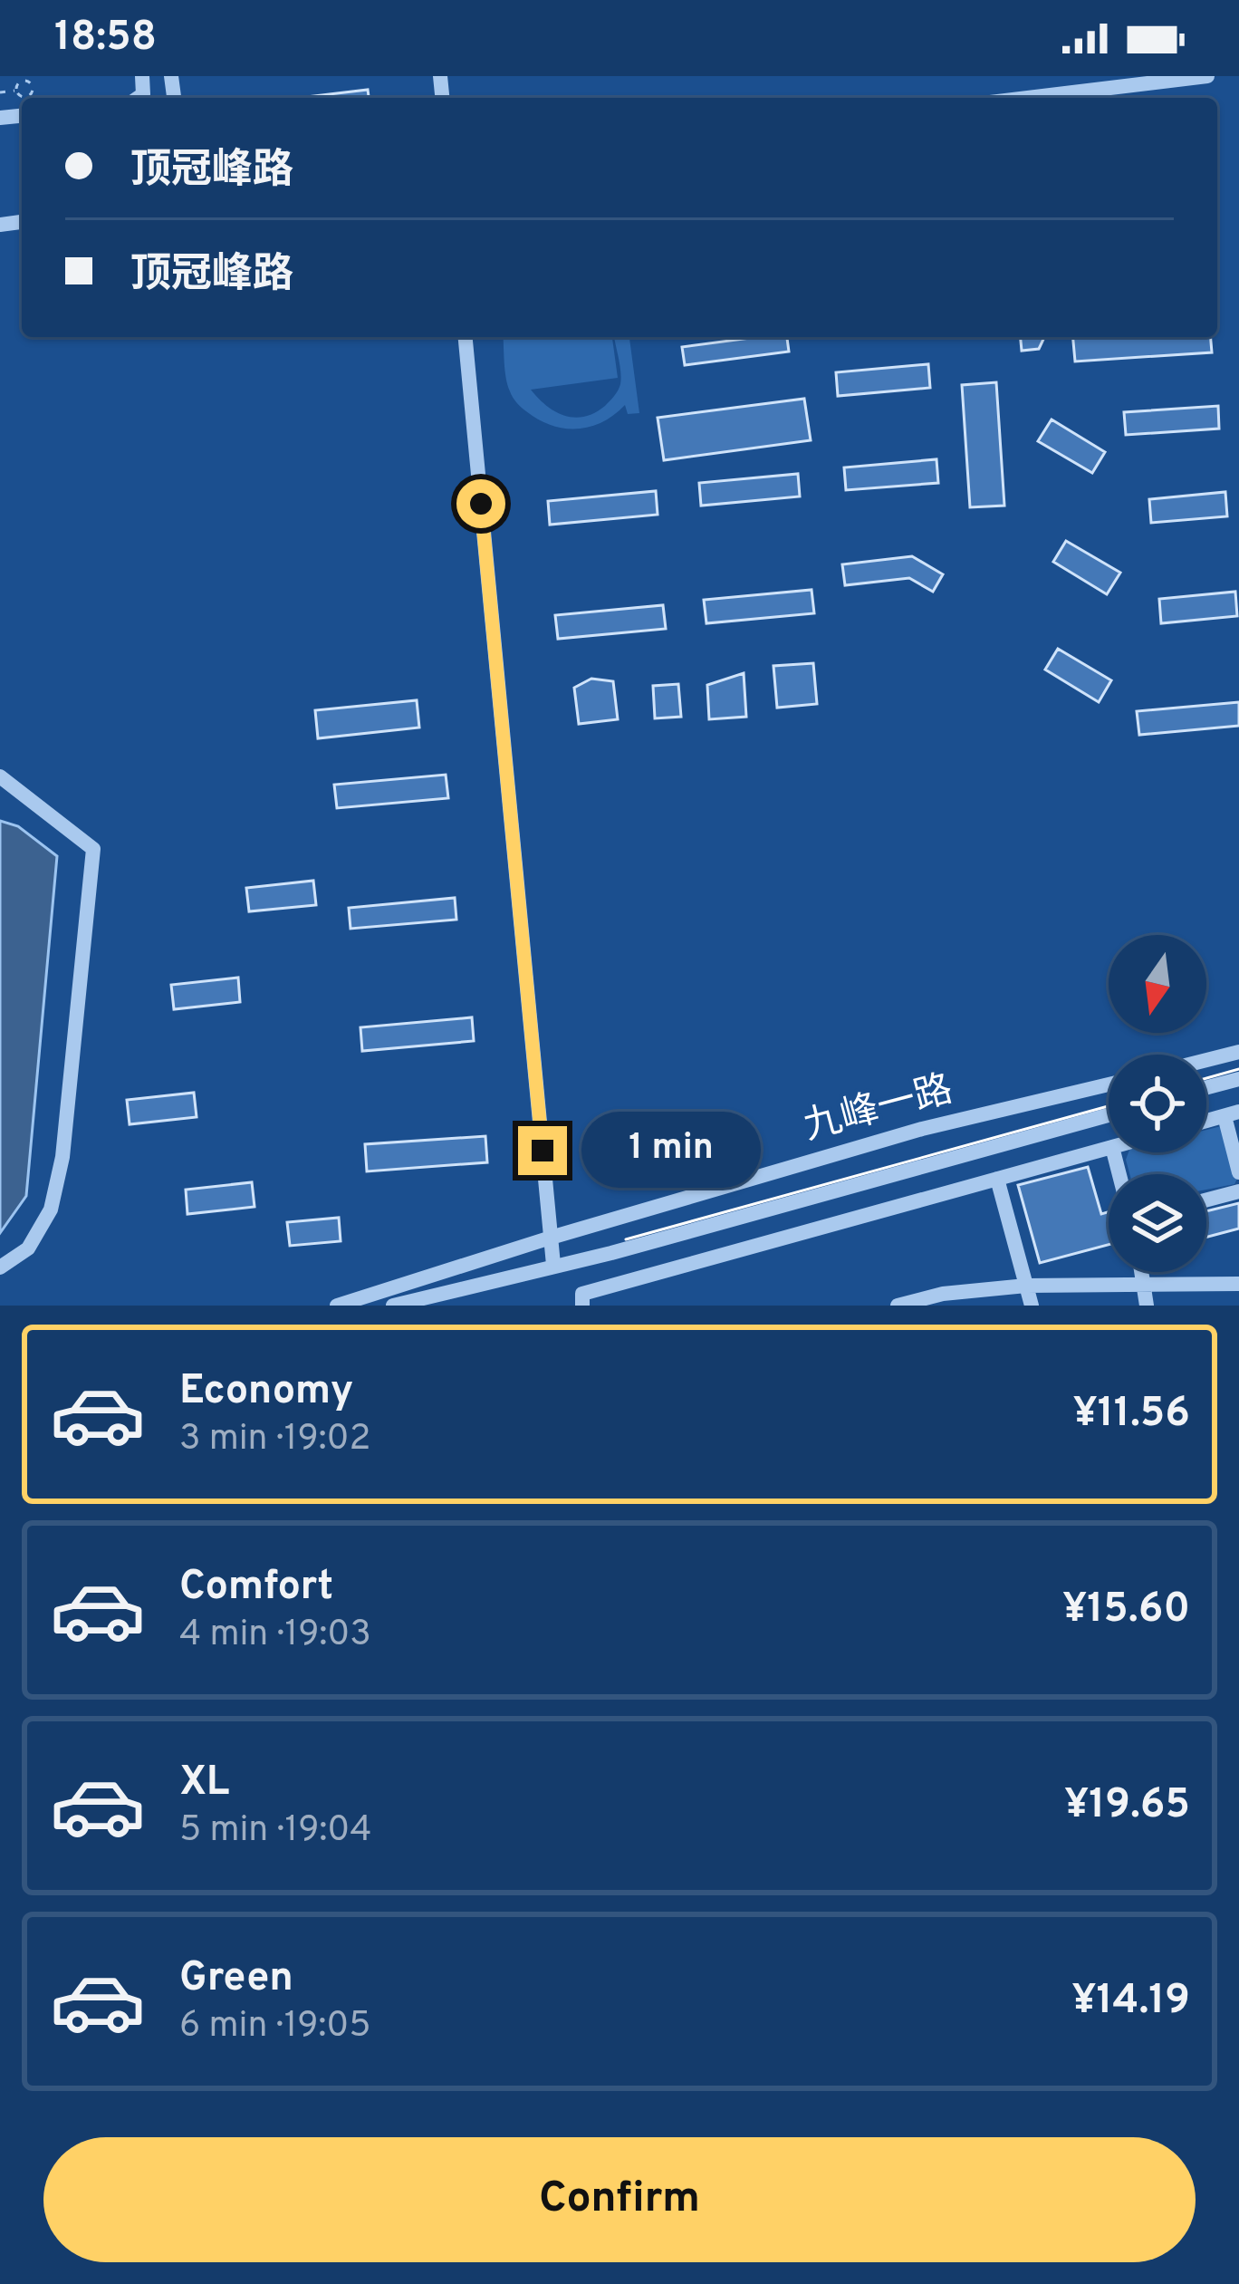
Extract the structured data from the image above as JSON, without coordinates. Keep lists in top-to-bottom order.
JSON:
{
  "streets": {
    "street": ["九峰一路"]
  },
  "north": "bottom",
  "page": {
    "status": "18:58",
    "banner": ["顶冠峰路", "顶冠峰路"],
    "bubble": "1 min",
    "list": [
      {
        "name": "Economy",
        "note": "3 min · 19:02",
        "value": "¥11.56"
      },
      {
        "name": "Comfort",
        "note": "4 min · 19:03",
        "value": "¥15.60"
      },
      {
        "name": "XL",
        "note": "5 min · 19:04",
        "value": "¥19.65"
      },
      {
        "name": "Green",
        "note": "6 min · 19:05",
        "value": "¥14.19"
      }
    ],
    "buttons": "Confirm"
  }
}
